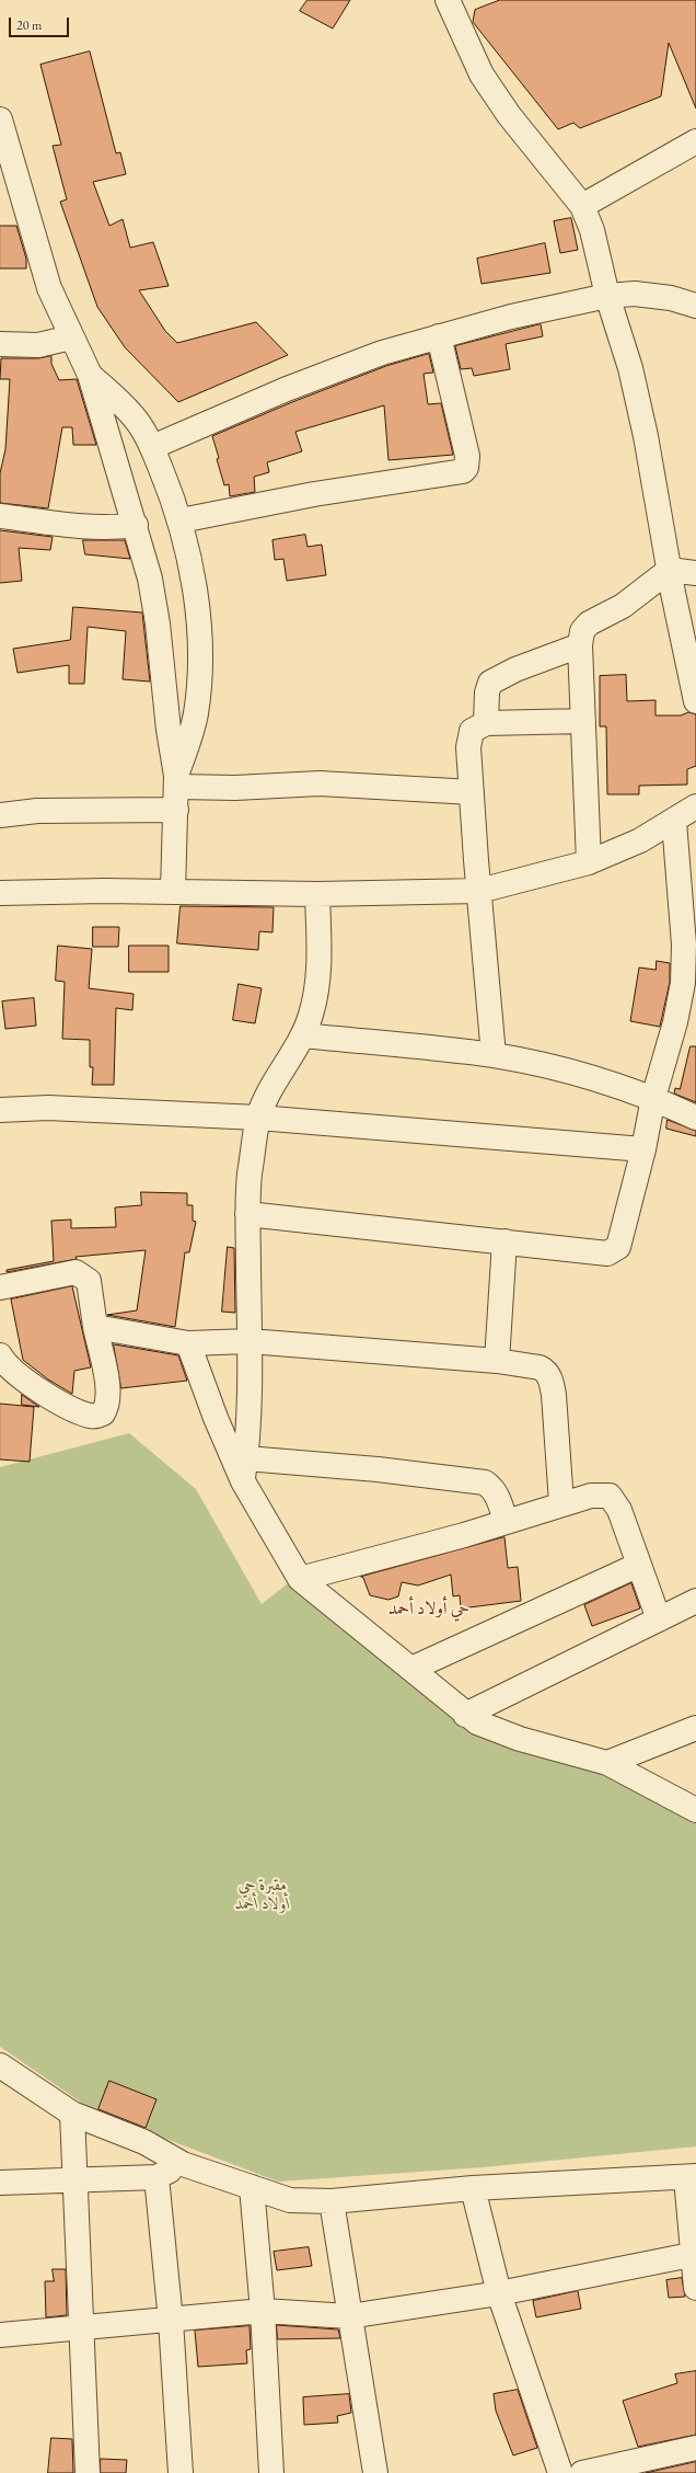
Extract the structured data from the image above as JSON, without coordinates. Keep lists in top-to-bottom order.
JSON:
{
  "districts": ["حي أولاد أحمد"],
  "parks": ["مقبرة حي أولاد أحمد"],
  "scale_bar": "20 m"
}
